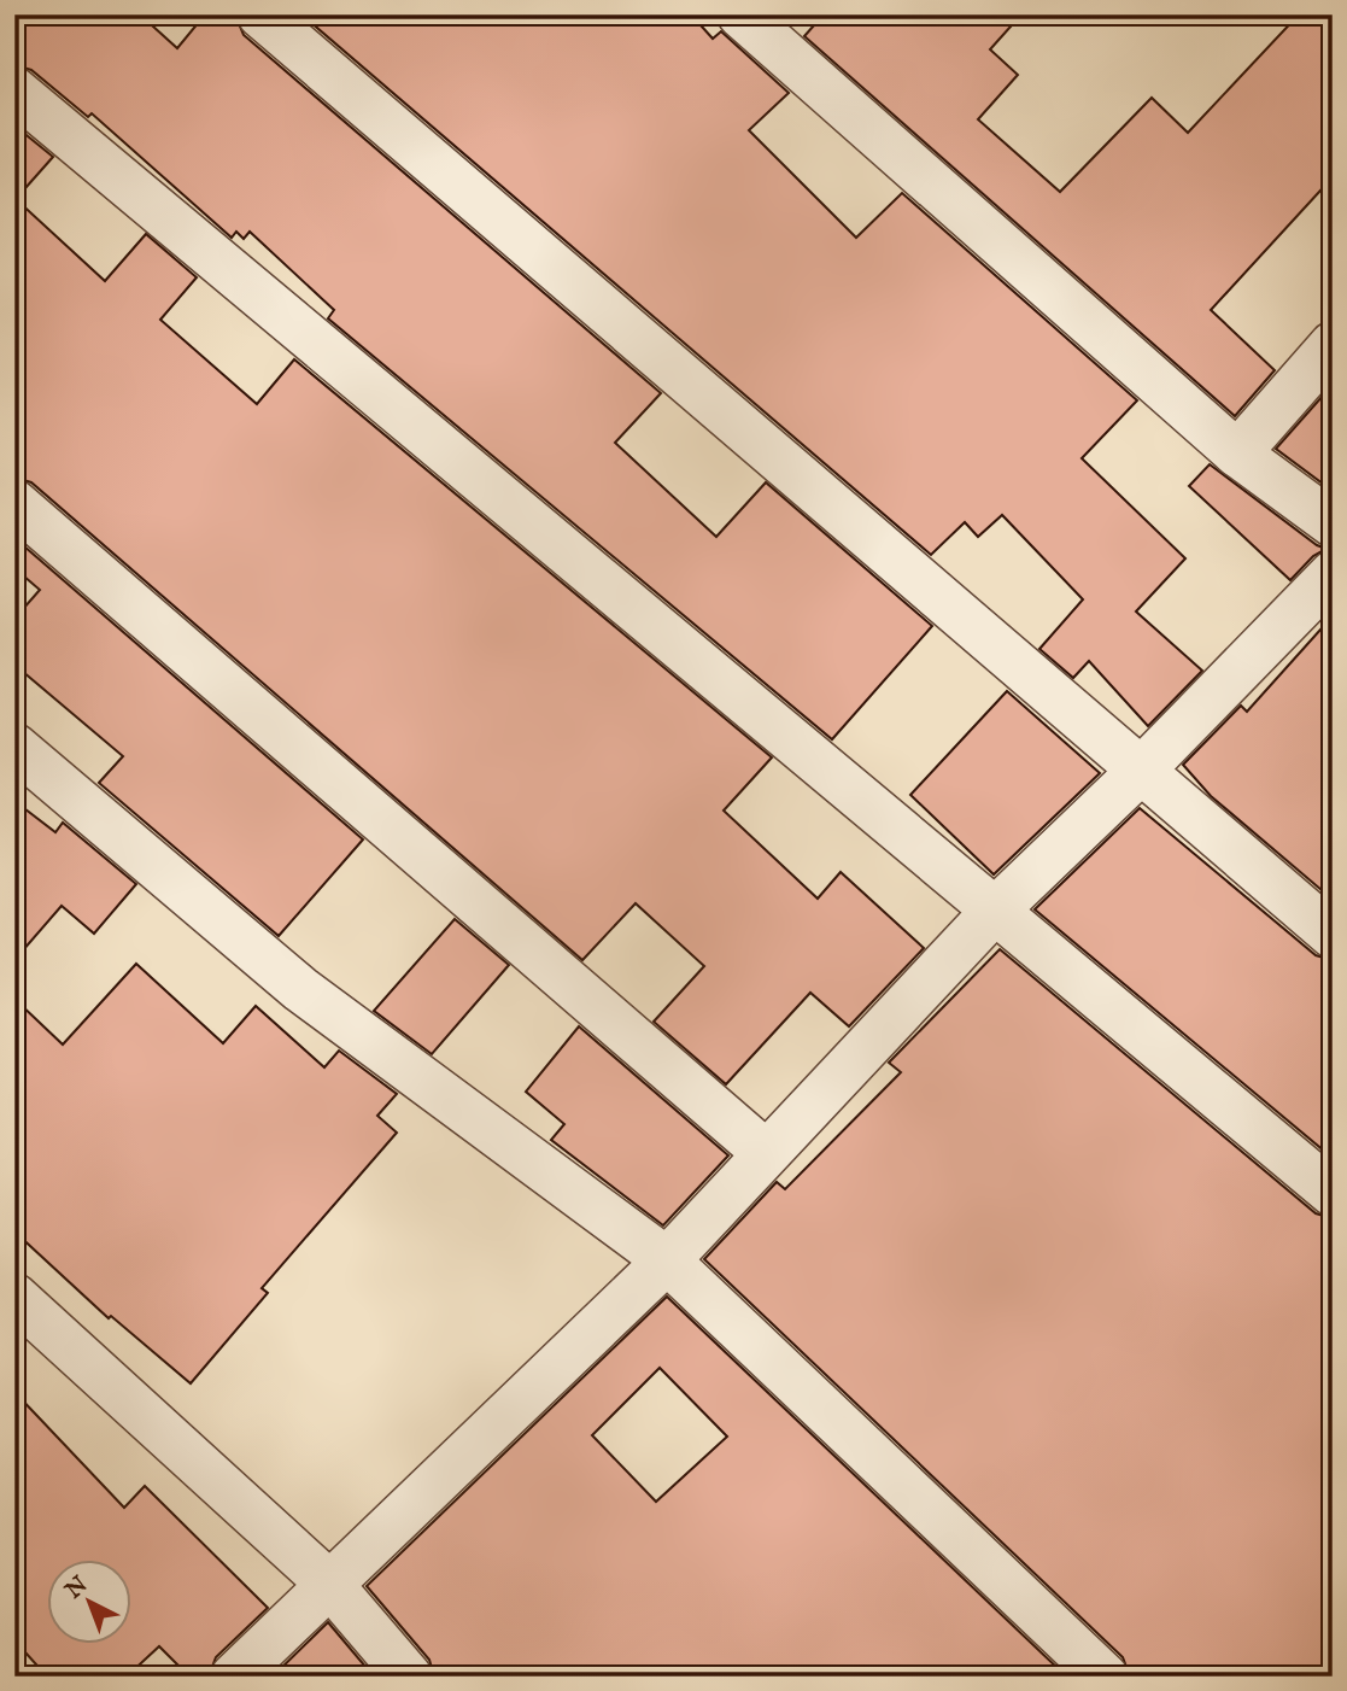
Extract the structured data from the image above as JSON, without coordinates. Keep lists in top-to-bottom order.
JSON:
{
  "north": "top left"
}
